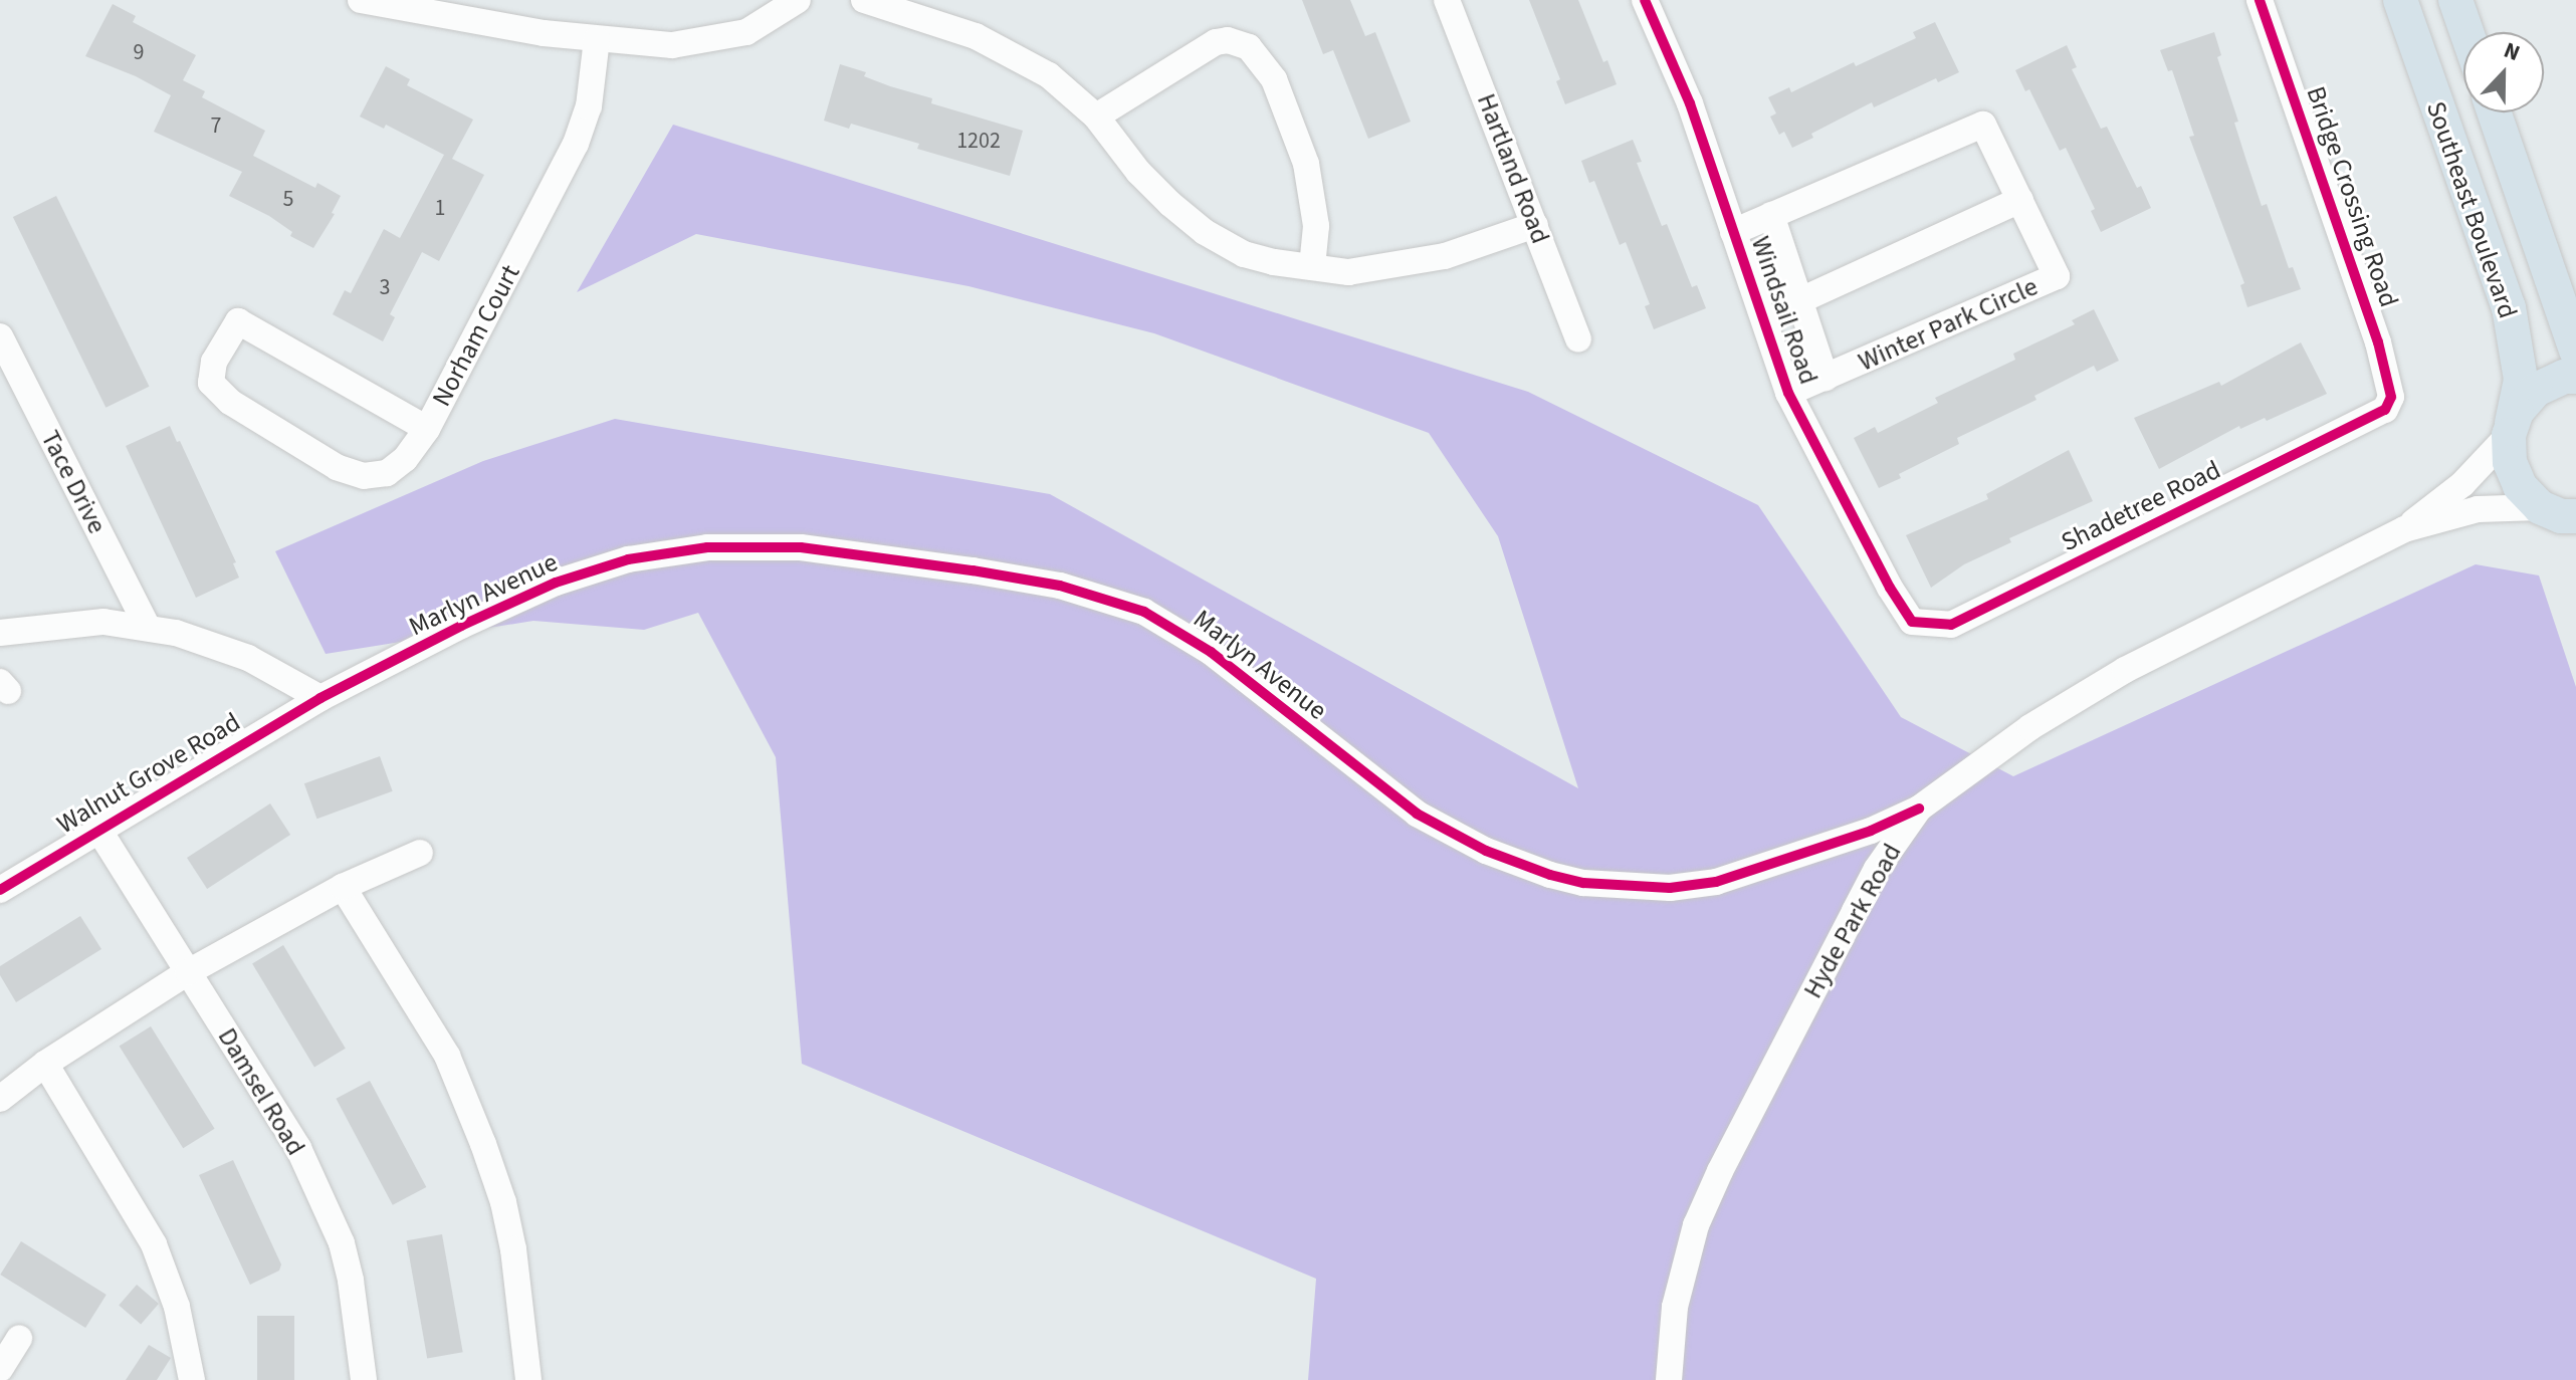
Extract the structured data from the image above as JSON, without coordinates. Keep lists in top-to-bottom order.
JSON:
{
  "streets": {
    "main road": ["Southeast Boulevard"],
    "street": [
      "Hartland Road",
      "Bridge Crossing Road",
      "Windsail Road",
      "Winter Park Circle",
      "Norham Court",
      "Tace Drive",
      "Shadetree Road",
      "Marlyn Avenue",
      "Walnut Grove Road",
      "Hyde Park Road",
      "Damsel Road"
    ]
  },
  "crossings": [
    ["Bridge Crossing Road", "Shadetree Road"],
    ["Southeast Boulevard", "Hyde Park Road"],
    ["Windsail Road", "Winter Park Circle"],
    ["Windsail Road", "Shadetree Road"],
    ["Marlyn Avenue", "Walnut Grove Road"],
    ["Marlyn Avenue", "Hyde Park Road"],
    ["Walnut Grove Road", "Damsel Road"]
  ],
  "house_numbers": [
    "9",
    "7",
    "1202",
    "5",
    "1",
    "3"
  ],
  "north": "top"
}
